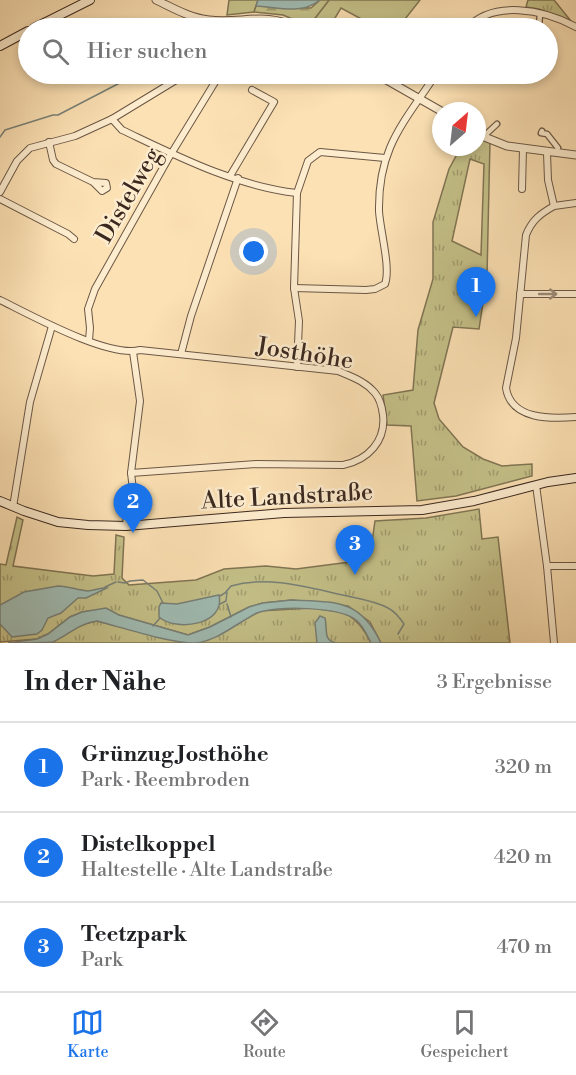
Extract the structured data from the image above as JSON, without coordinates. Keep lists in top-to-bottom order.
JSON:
{
  "streets": {
    "main road": ["Alte Landstraße"],
    "street": ["Distelweg", "Josthöhe"]
  },
  "crossings": [
    ["Distelweg", "Josthöhe"]
  ],
  "north": "top right",
  "page": {
    "search": "Hier suchen",
    "pins": ["1", "2", "3"],
    "heading": ["In der Nähe", "3 Ergebnisse"],
    "list": [
      {
        "mark": "1",
        "name": "Grünzug Josthöhe",
        "note": "Park · Reembroden",
        "value": "320 m"
      },
      {
        "mark": "2",
        "name": "Distelkoppel",
        "note": "Haltestelle · Alte Landstraße",
        "value": "420 m"
      },
      {
        "mark": "3",
        "name": "Teetzpark",
        "note": "Park",
        "value": "470 m"
      }
    ],
    "nav": ["Karte", "Route", "Gespeichert"]
  }
}
